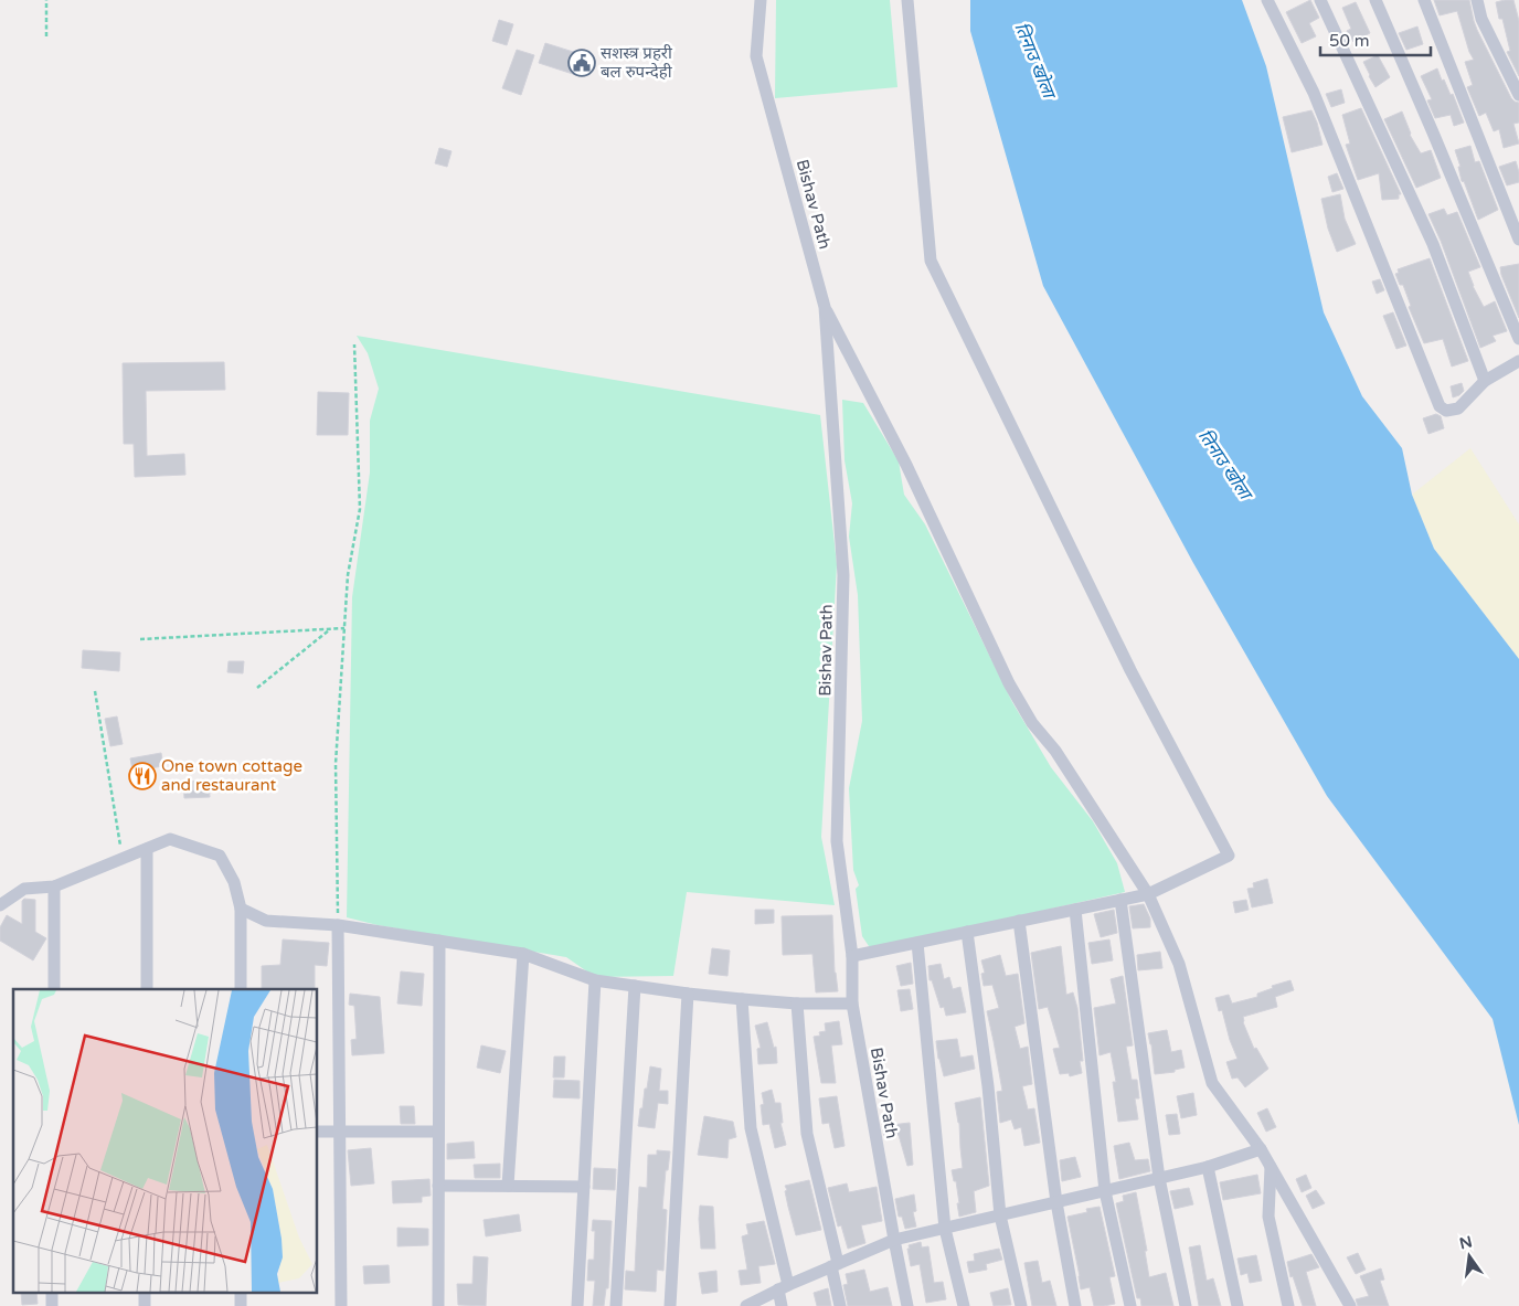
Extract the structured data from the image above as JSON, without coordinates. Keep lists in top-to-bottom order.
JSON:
{
  "streets": {
    "street": ["Bishav Path"]
  },
  "water": ["तिनाउ खोला"],
  "places": {
    "public building": ["सशस्त्र प्रहरी बल रुपन्देही"],
    "restaurant": ["One town cottage and restaurant"]
  },
  "scale_bar": "50 m",
  "north": "top"
}
